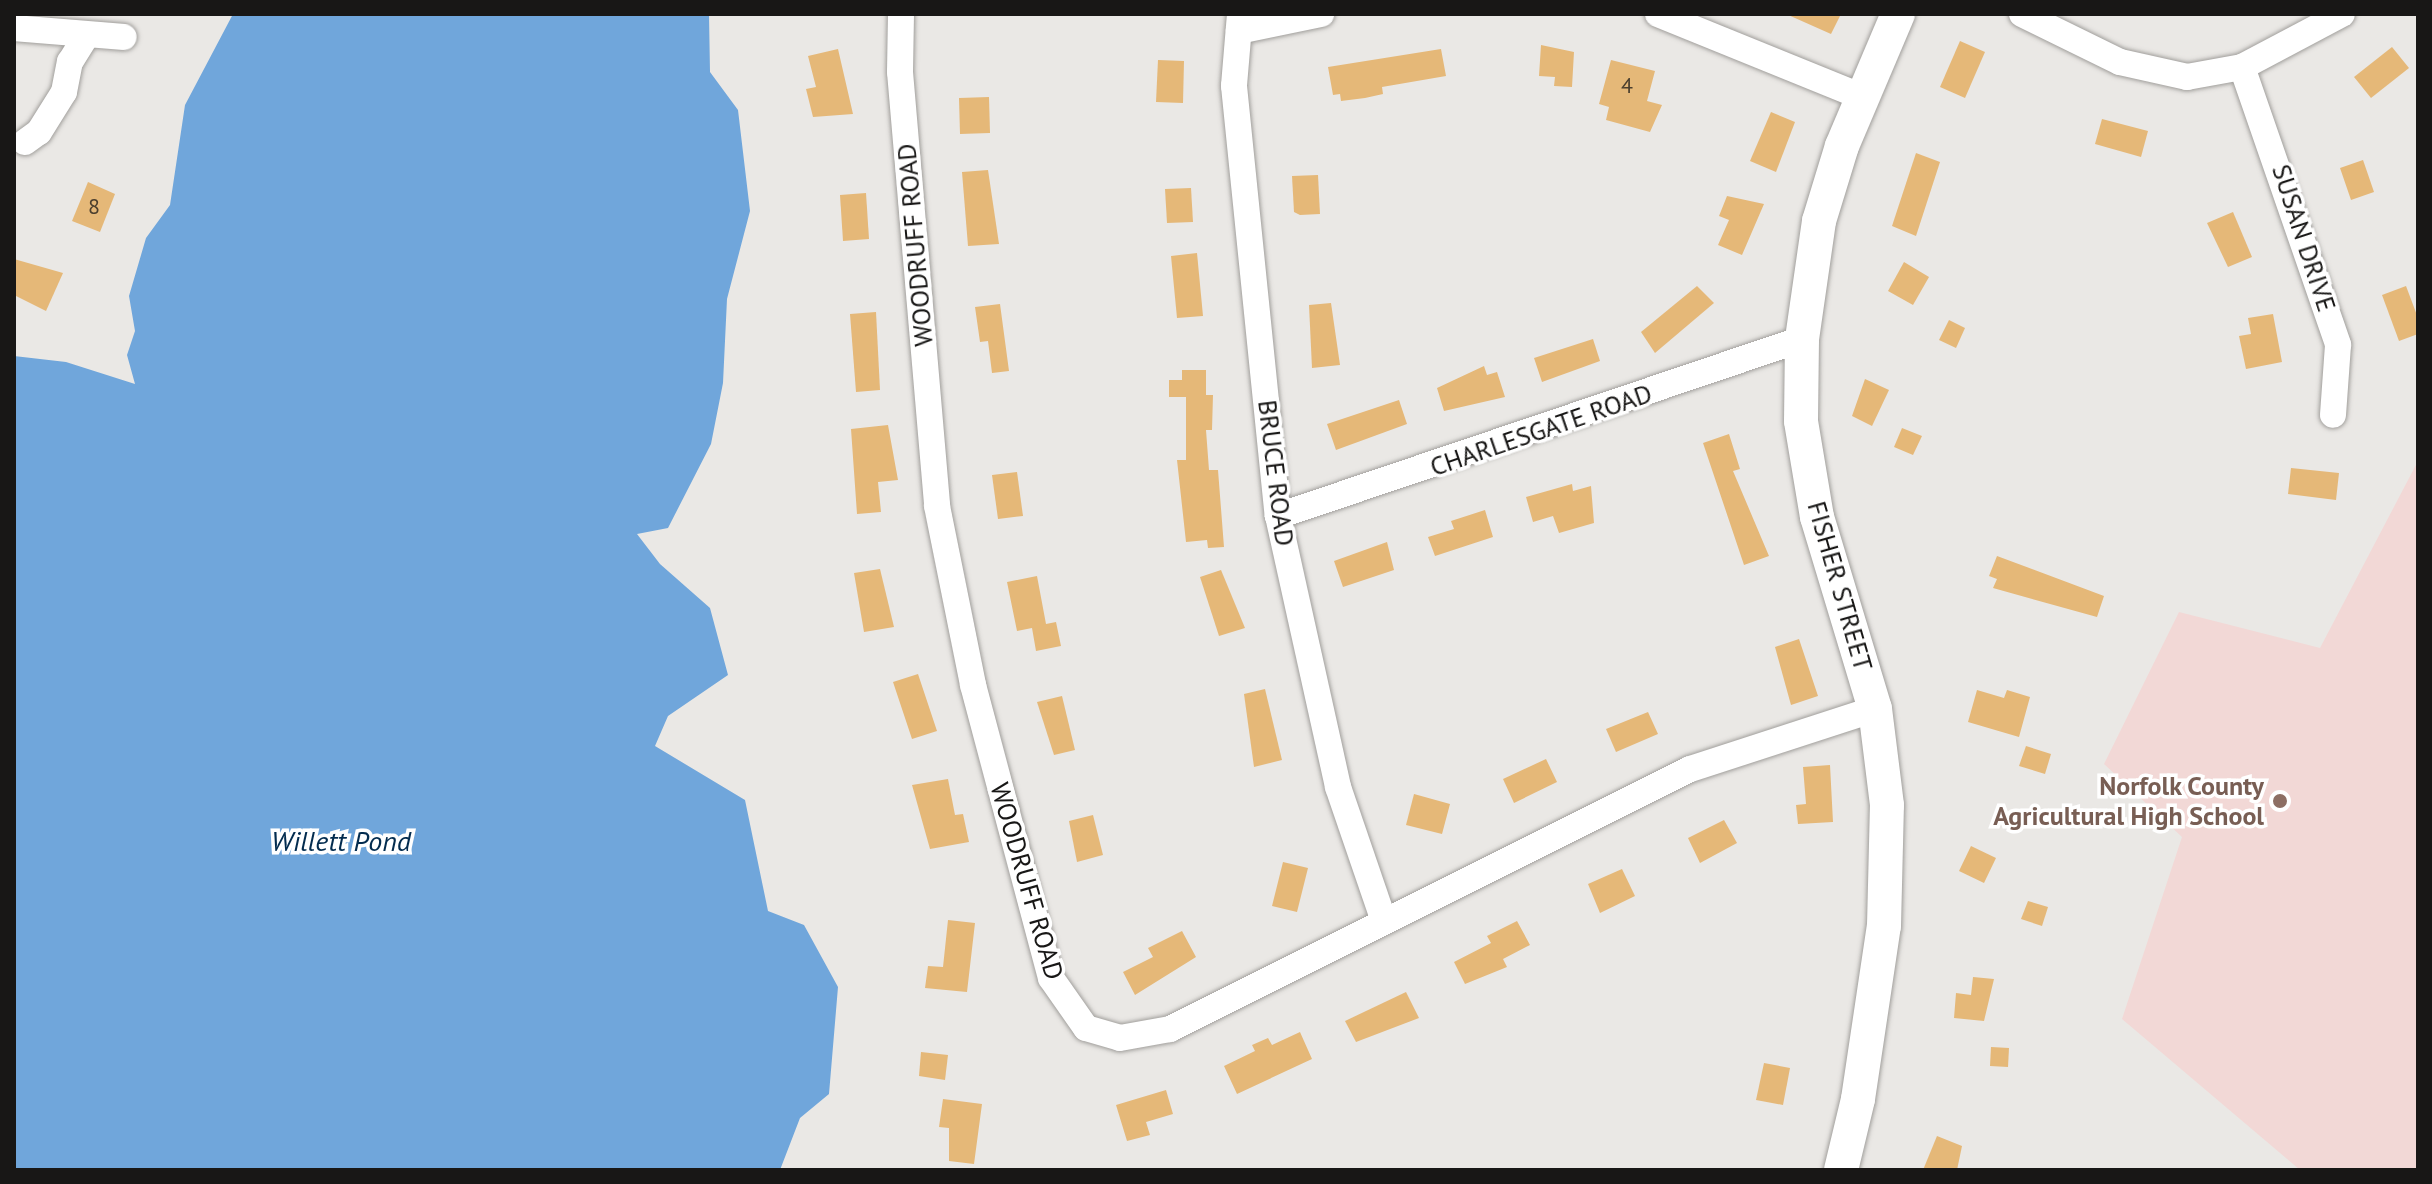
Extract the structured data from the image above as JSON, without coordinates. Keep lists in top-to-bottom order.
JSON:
{
  "streets": {
    "main road": ["FISHER STREET"],
    "street": [
      "SUSAN DRIVE",
      "WOODRUFF ROAD",
      "CHARLESGATE ROAD",
      "BRUCE ROAD"
    ]
  },
  "crossings": [
    ["WOODRUFF ROAD", "BRUCE ROAD"],
    ["WOODRUFF ROAD", "FISHER STREET"],
    ["CHARLESGATE ROAD", "BRUCE ROAD"],
    ["CHARLESGATE ROAD", "FISHER STREET"]
  ],
  "water": ["Willett Pond"],
  "places": ["Norfolk County Agricultural High School"],
  "house_numbers": ["4", "8"]
}
